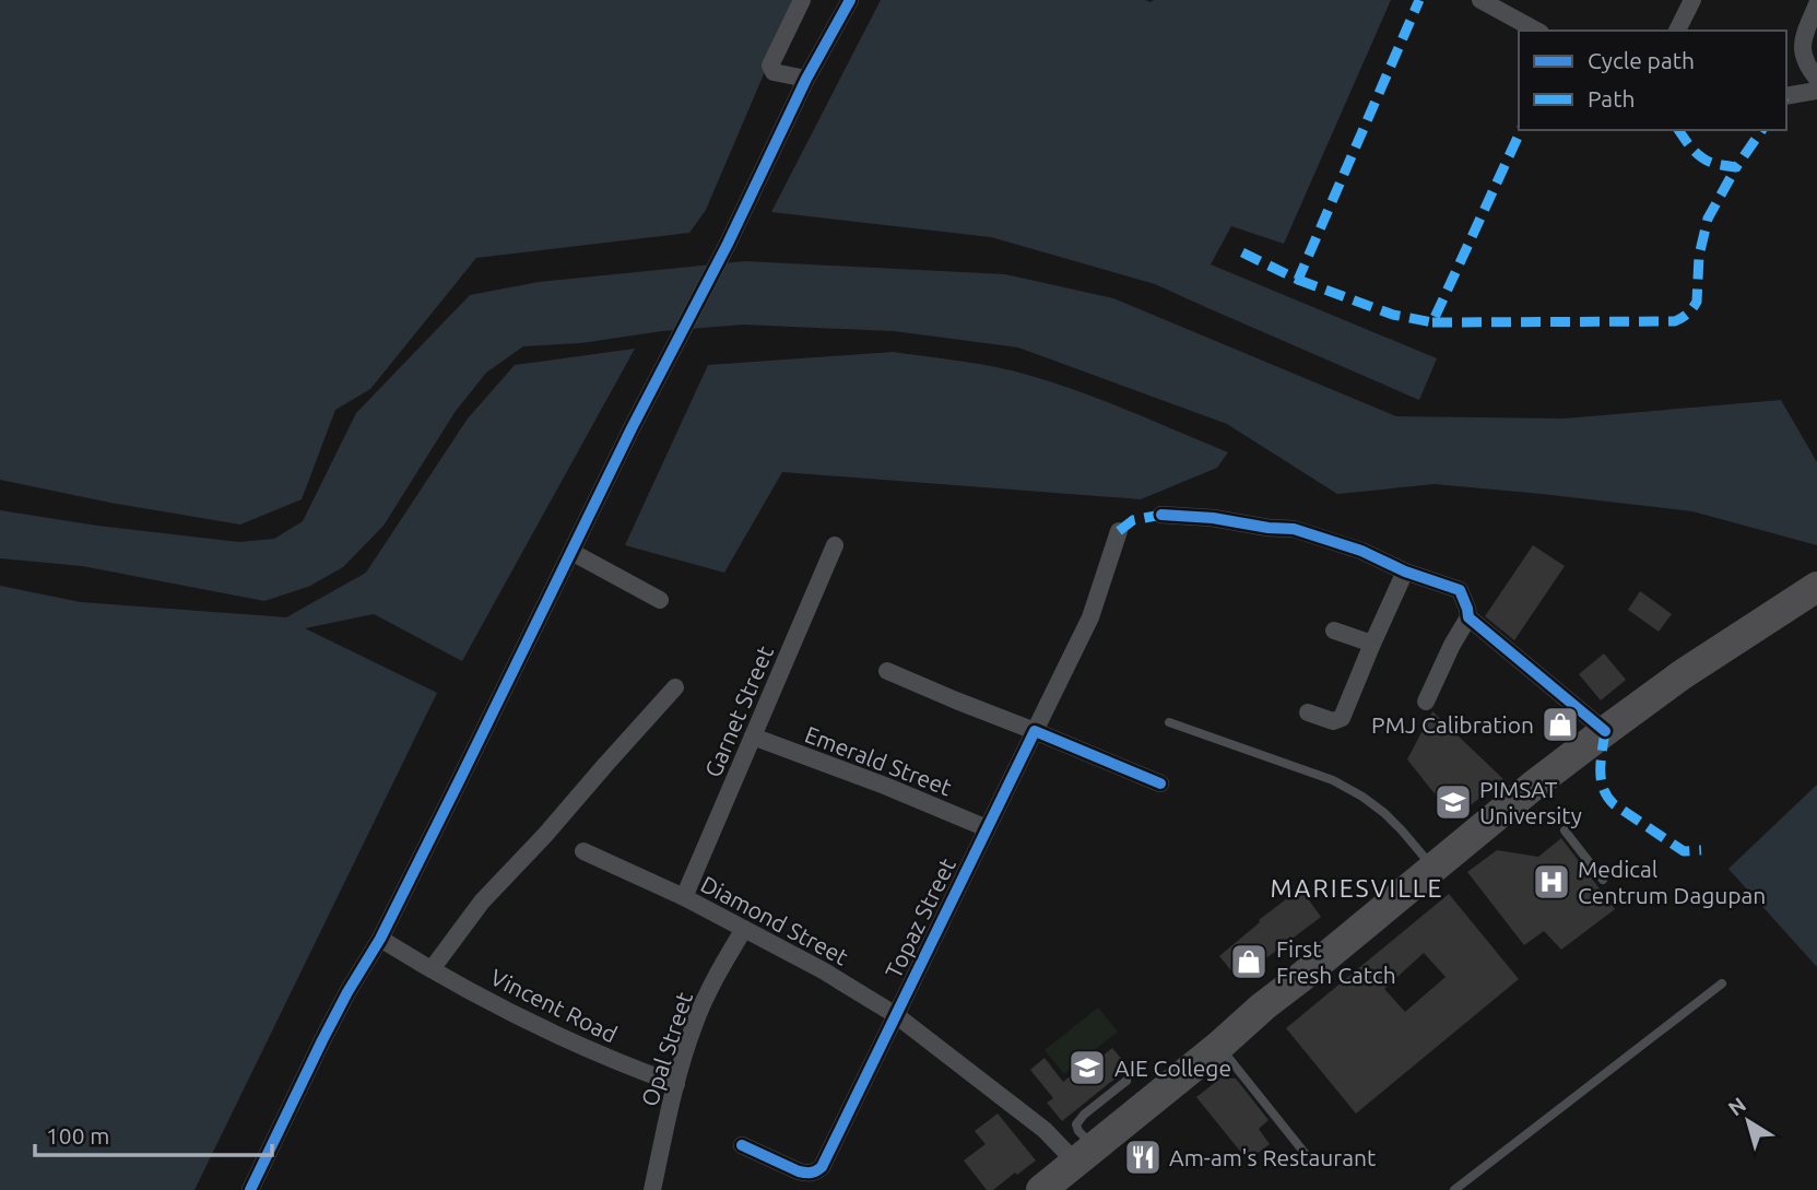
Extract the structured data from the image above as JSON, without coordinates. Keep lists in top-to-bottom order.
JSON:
{
  "streets": {
    "street": [
      "Garnet Street",
      "Emerald Street",
      "Topaz Street",
      "Diamond Street",
      "Vincent Road",
      "Opal Street"
    ]
  },
  "crossings": [
    ["Garnet Street", "Emerald Street"],
    ["Garnet Street", "Diamond Street"],
    ["Emerald Street", "Topaz Street"],
    ["Topaz Street", "Diamond Street"],
    ["Diamond Street", "Opal Street"],
    ["Vincent Road", "Opal Street"]
  ],
  "districts": ["MARIESVILLE"],
  "places": {
    "shop": ["PMJ Calibration", "First Fresh Catch"],
    "school or university": ["PIMSAT University", "AIE College"],
    "hospital": ["Medical Centrum Dagupan"],
    "restaurant": ["Am-am's Restaurant"]
  },
  "legend": ["Cycle path", "Path"],
  "scale_bar": "100 m",
  "north": "top left"
}
